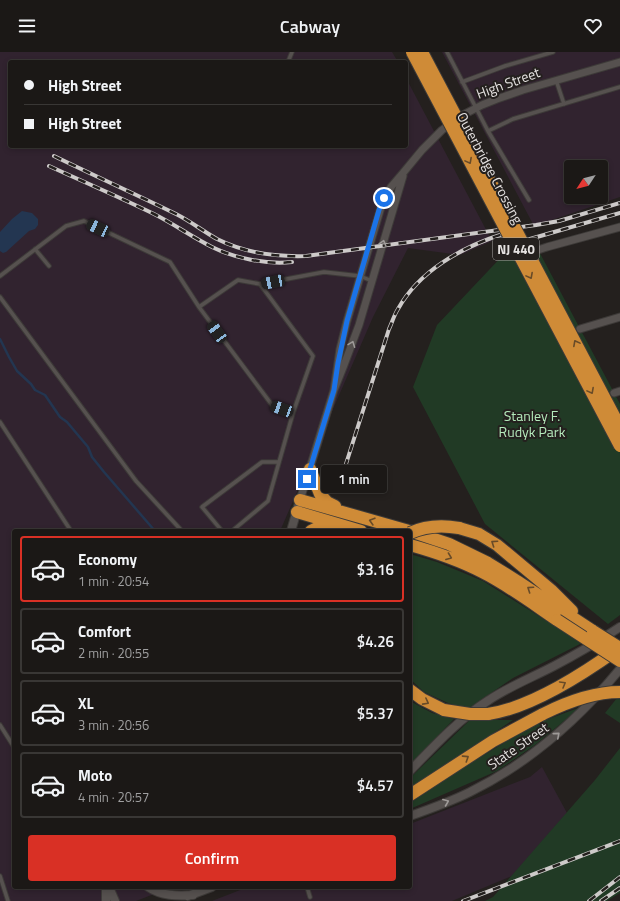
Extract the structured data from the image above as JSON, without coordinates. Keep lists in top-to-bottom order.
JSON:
{
  "streets": {
    "highway": ["Outerbridge Crossing", "NJ 440"],
    "street": ["High Street", "State Street"]
  },
  "parks": ["Stanley F. Rudyk Park"],
  "north": "bottom left",
  "page": {
    "header": "Cabway",
    "banner": ["High Street", "High Street"],
    "bubble": "1 min",
    "list": [
      {
        "name": "Economy",
        "note": "1 min · 20:54",
        "value": "$3.16"
      },
      {
        "name": "Comfort",
        "note": "2 min · 20:55",
        "value": "$4.26"
      },
      {
        "name": "XL",
        "note": "3 min · 20:56",
        "value": "$5.37"
      },
      {
        "name": "Moto",
        "note": "4 min · 20:57",
        "value": "$4.57"
      }
    ],
    "buttons": "Confirm"
  }
}
